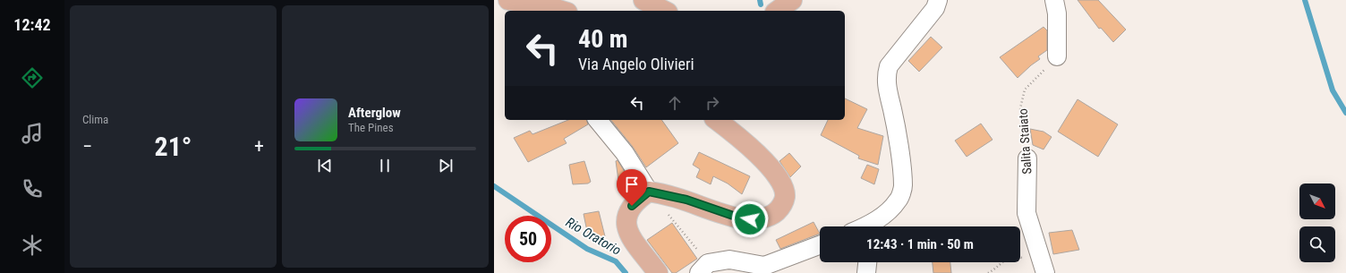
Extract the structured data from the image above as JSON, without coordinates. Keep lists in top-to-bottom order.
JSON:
{
  "streets": {
    "street": ["Salita Staiato"]
  },
  "water": ["Rio Oratorio"],
  "north": "bottom right",
  "page": {
    "tabs": "12:42",
    "tile": "Clima",
    "turn": ["40 m", "Via Angelo Olivieri"],
    "song": ["Afterglow", "The Pines"],
    "heat": ["−", "21°", "+"],
    "limit": "50",
    "trip": "12:43 · 1 min · 50 m"
  }
}
